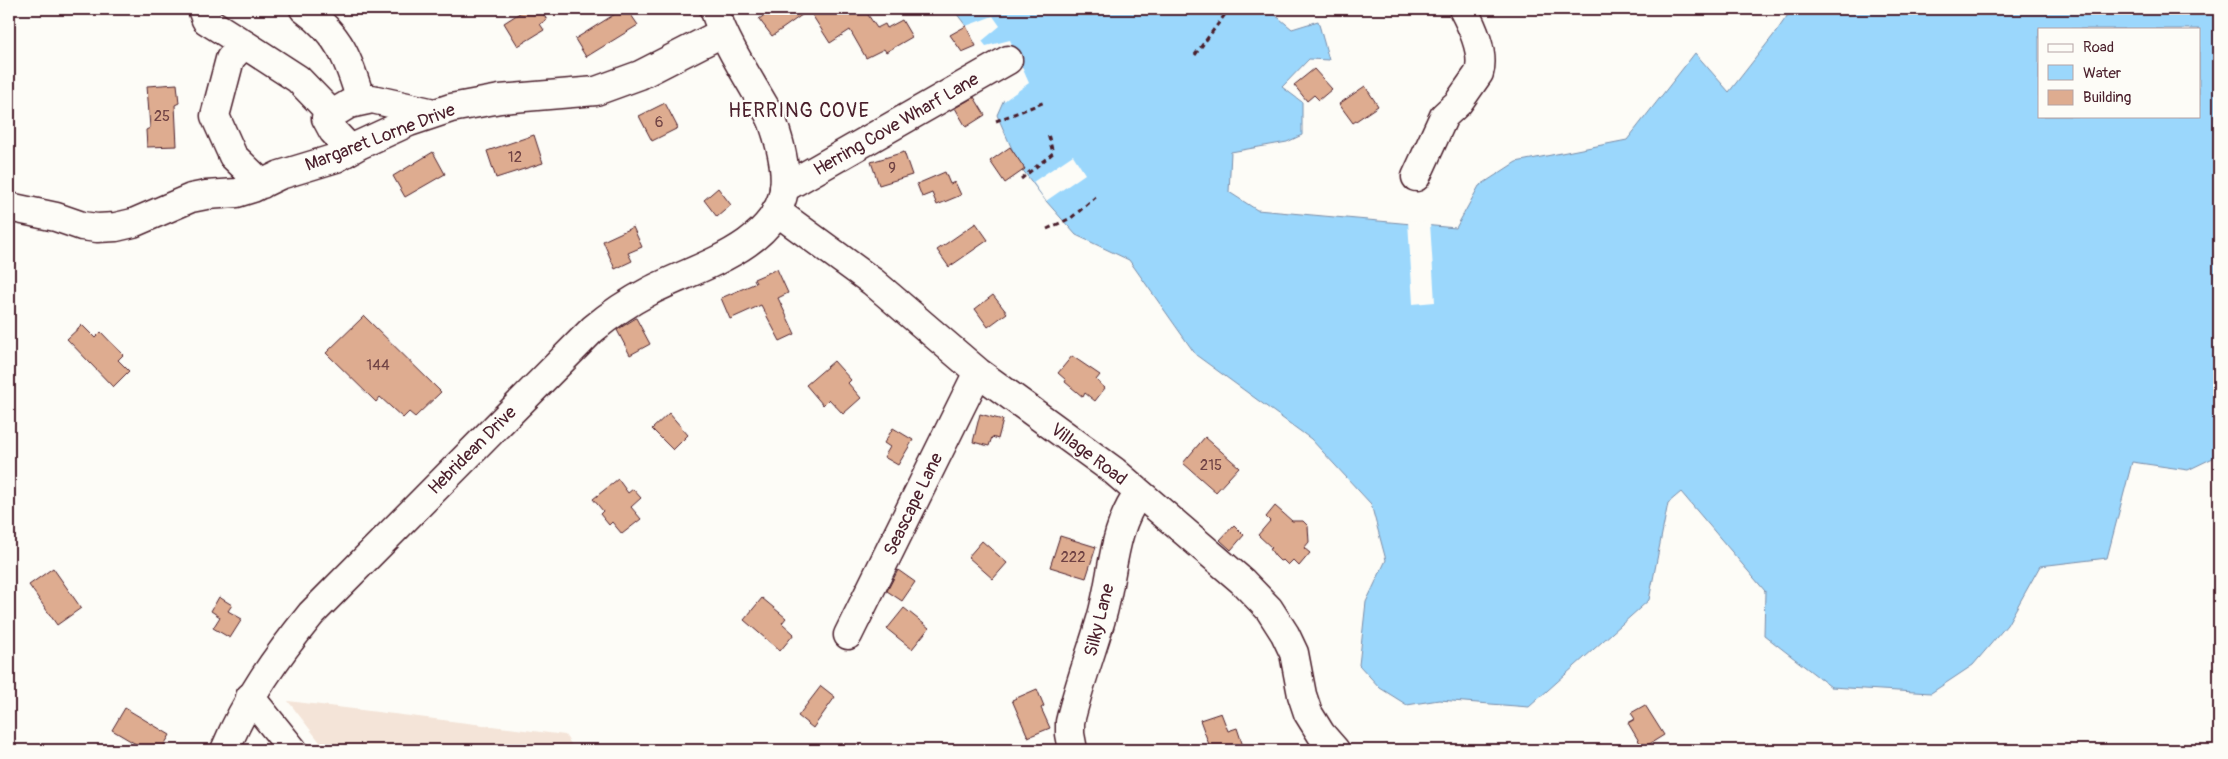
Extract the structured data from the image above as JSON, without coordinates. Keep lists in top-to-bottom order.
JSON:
{
  "streets": {
    "street": [
      "Herring Cove Wharf Lane",
      "Margaret Lorne Drive",
      "Hebridean Drive",
      "Village Road",
      "Seascape Lane",
      "Silky Lane"
    ]
  },
  "crossings": [
    ["Herring Cove Wharf Lane", "Hebridean Drive"],
    ["Herring Cove Wharf Lane", "Village Road"],
    ["Hebridean Drive", "Village Road"],
    ["Village Road", "Seascape Lane"],
    ["Village Road", "Silky Lane"]
  ],
  "districts": ["HERRING COVE"],
  "house_numbers": [
    "25",
    "6",
    "12",
    "9",
    "144",
    "215",
    "222"
  ],
  "legend": ["Road", "Water", "Building"]
}
